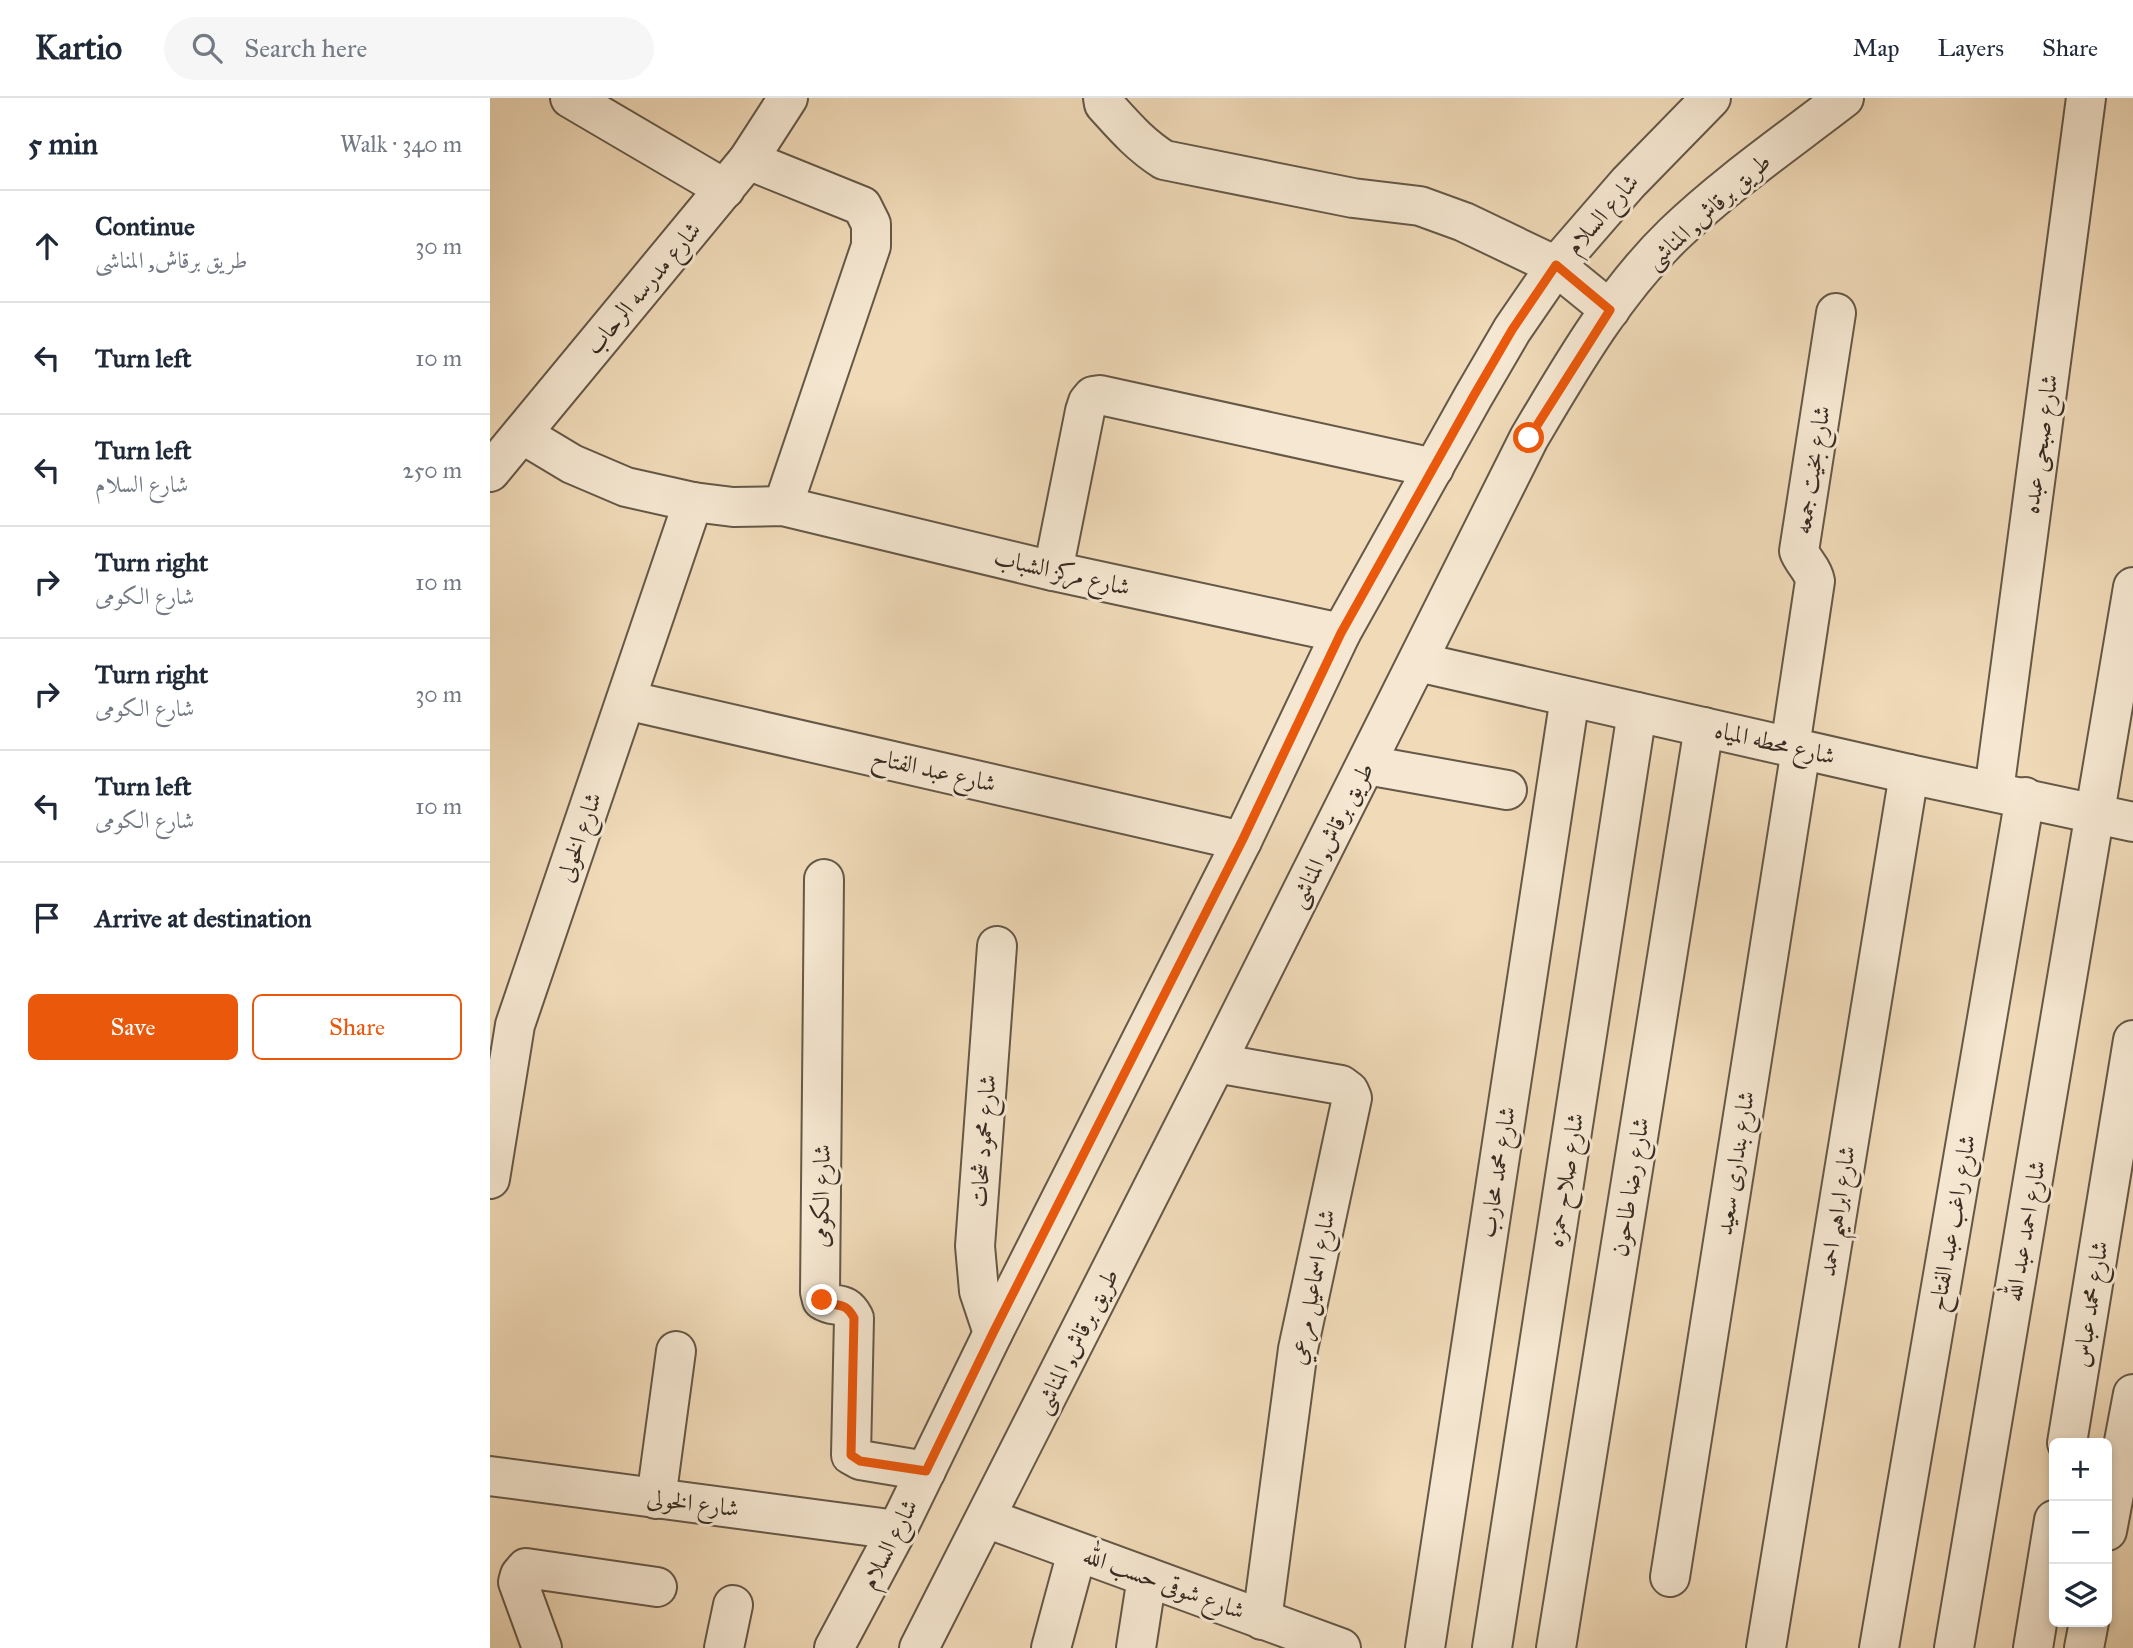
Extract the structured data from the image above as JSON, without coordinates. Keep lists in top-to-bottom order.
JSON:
{
  "streets": {
    "street": [
      "طريق برقاش, المناشى",
      "شارع السلام",
      "شارع مدرسه الرحاب",
      "شارع صبحى عبده",
      "شارع بخيت جمعه",
      "شارع مركز الشباب",
      "شارع محطه المياه",
      "شارع عبد الفتاح",
      "شارع الخولى",
      "شارع محمود شحات",
      "شارع بندارى سعيد",
      "شارع محمد محارب",
      "شارع صلاح حمزه",
      "شارع رضا طاحون",
      "شارع الكومى",
      "شارع ابراهيم احمد",
      "شارع راغب عبد الفتاح",
      "شارع احمد عبد الله",
      "شارع اسماعيل مرعي",
      "شارع محمد عباس",
      "شارع شوقى حسب الله"
    ]
  },
  "crossings": [
    ["طريق برقاش, المناشى", "شارع محطه المياه"],
    ["طريق برقاش, المناشى", "شارع اسماعيل مرعي"],
    ["طريق برقاش, المناشى", "شارع شوقى حسب الله"],
    ["شارع السلام", "شارع مركز الشباب"],
    ["شارع السلام", "شارع عبد الفتاح"],
    ["شارع السلام", "شارع الخولى"],
    ["شارع السلام", "شارع محمود شحات"],
    ["شارع السلام", "شارع الكومى"],
    ["شارع مدرسه الرحاب", "شارع مركز الشباب"],
    ["شارع صبحى عبده", "شارع محطه المياه"],
    ["شارع صبحى عبده", "شارع راغب عبد الفتاح"],
    ["شارع بخيت جمعه", "شارع محطه المياه"],
    ["شارع بخيت جمعه", "شارع بندارى سعيد"],
    ["شارع مركز الشباب", "شارع الخولى"],
    ["شارع محطه المياه", "شارع بندارى سعيد"],
    ["شارع محطه المياه", "شارع محمد محارب"],
    ["شارع محطه المياه", "شارع صلاح حمزه"],
    ["شارع محطه المياه", "شارع رضا طاحون"],
    ["شارع محطه المياه", "شارع ابراهيم احمد"],
    ["شارع محطه المياه", "شارع راغب عبد الفتاح"],
    ["شارع محطه المياه", "شارع احمد عبد الله"],
    ["شارع عبد الفتاح", "شارع الخولى"],
    ["شارع اسماعيل مرعي", "شارع شوقى حسب الله"]
  ],
  "page": {
    "header": "Kartio",
    "search": "Search here",
    "nav": ["Map", "Layers", "Share"],
    "heading": ["5 min", "Walk · 340 m"],
    "list": [
      ["Continue", "طريق برقاش, المناشى", "30 m"],
      ["Turn left", "10 m"],
      ["Turn left", "شارع السلام", "250 m"],
      ["Turn right", "شارع الكومى", "10 m"],
      ["Turn right", "شارع الكومى", "30 m"],
      ["Turn left", "شارع الكومى", "10 m"],
      "Arrive at destination"
    ],
    "buttons": ["Save", "Share"],
    "map_buttons": ["+", "−"]
  }
}
